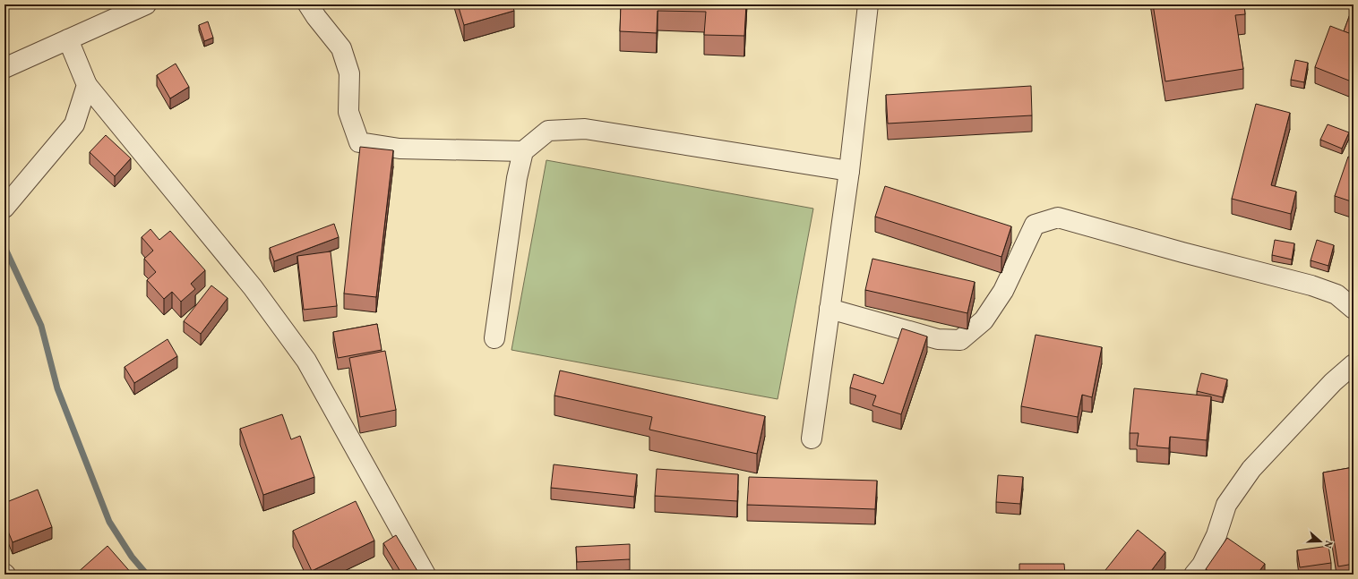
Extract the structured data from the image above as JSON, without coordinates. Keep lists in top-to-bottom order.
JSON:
{
  "north": "right"
}
